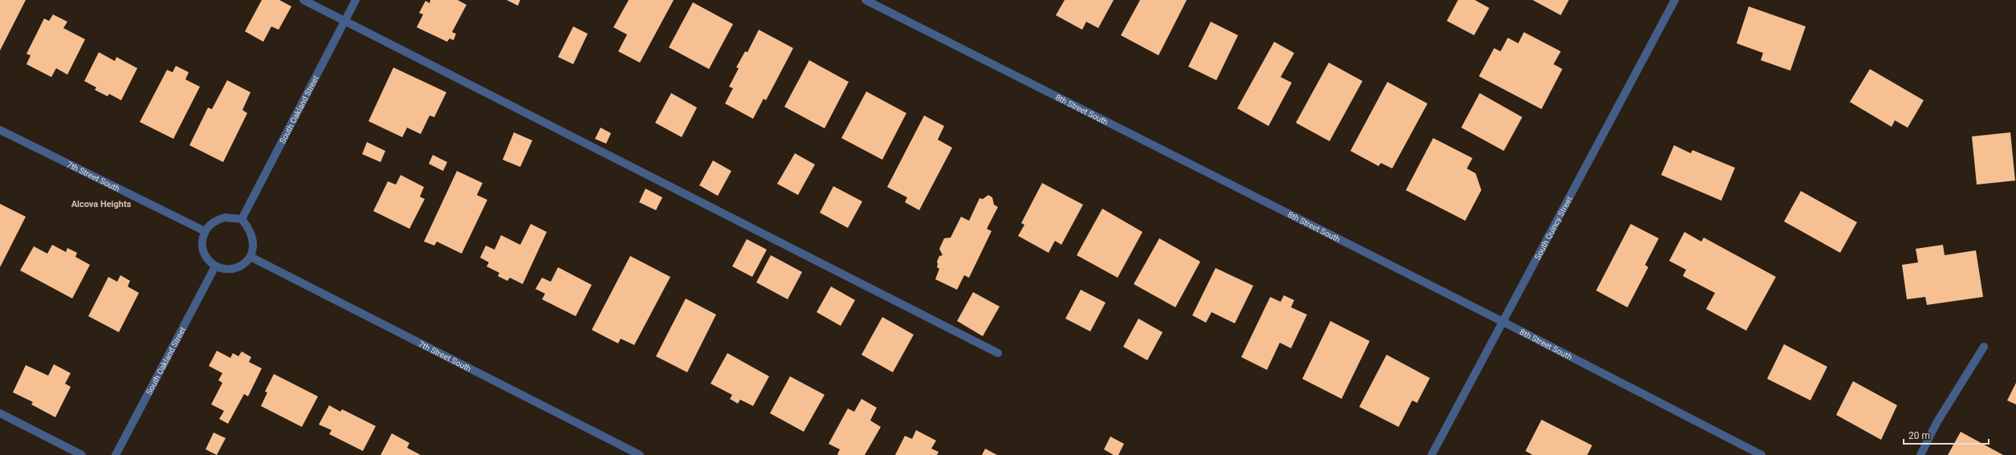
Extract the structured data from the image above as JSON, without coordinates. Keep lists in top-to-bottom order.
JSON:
{
  "streets": {
    "street": [
      "South Oakland Street",
      "8th Street South",
      "7th Street South",
      "South Quincy Street"
    ]
  },
  "crossings": [
    ["South Oakland Street", "7th Street South"],
    ["8th Street South", "South Quincy Street"]
  ],
  "districts": ["Alcova Heights"],
  "scale_bar": "20 m"
}
